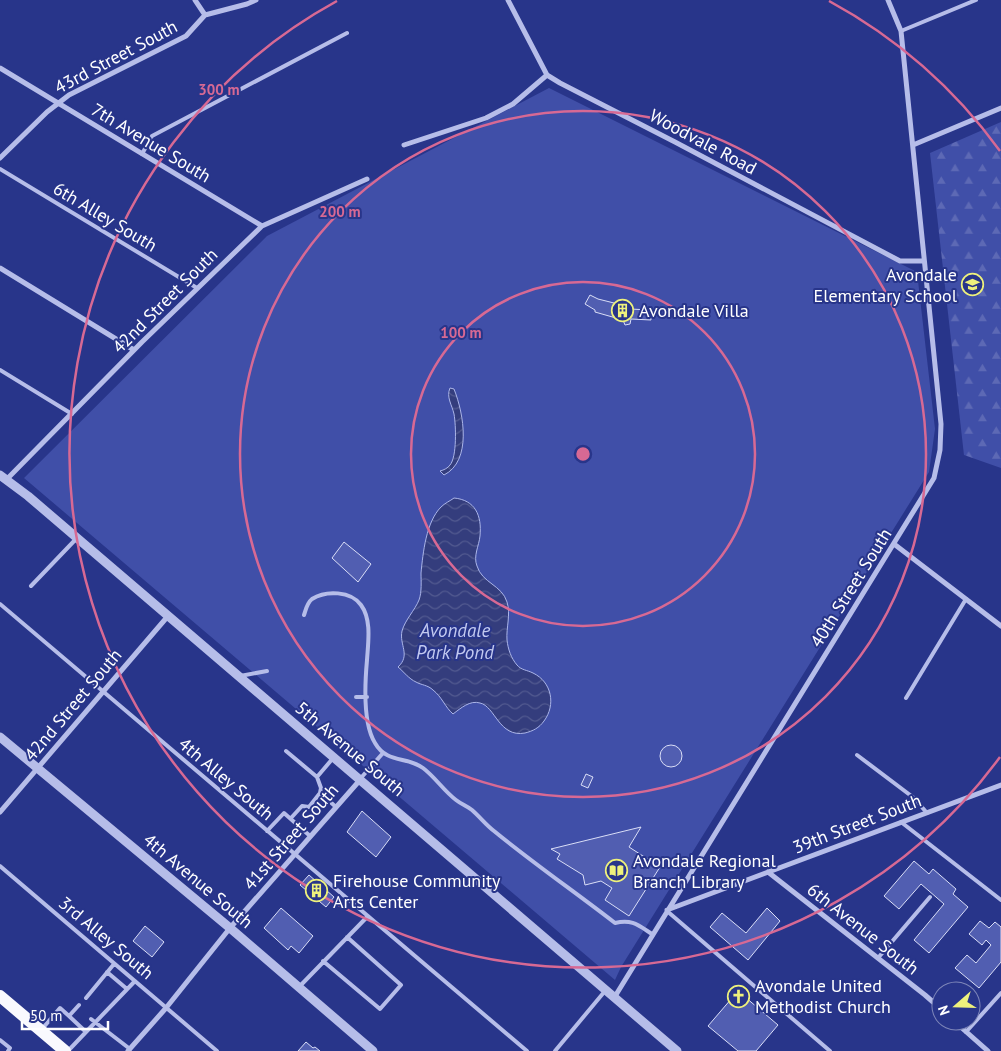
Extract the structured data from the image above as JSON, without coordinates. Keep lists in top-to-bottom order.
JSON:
{
  "streets": {
    "street": [
      "43rd Street South",
      "Woodvale Road",
      "7th Avenue South",
      "42nd Street South",
      "40th Street South",
      "5th Avenue South",
      "39th Street South",
      "41st Street South",
      "4th Avenue South",
      "6th Avenue South"
    ],
    "lane": ["6th Alley South", "4th Alley South", "3rd Alley South"]
  },
  "crossings": [
    ["43rd Street South", "7th Avenue South"],
    ["Woodvale Road", "40th Street South"],
    ["7th Avenue South", "42nd Street South"],
    ["6th Alley South", "42nd Street South"],
    ["42nd Street South", "5th Avenue South"],
    ["42nd Street South", "4th Alley South"],
    ["42nd Street South", "4th Avenue South"],
    ["40th Street South", "5th Avenue South"],
    ["40th Street South", "39th Street South"],
    ["5th Avenue South", "41st Street South"],
    ["4th Alley South", "41st Street South"],
    ["39th Street South", "6th Avenue South"],
    ["41st Street South", "4th Avenue South"],
    ["41st Street South", "3rd Alley South"]
  ],
  "water": ["Avondale Park Pond"],
  "places": {
    "school or university": ["Avondale Elementary School"],
    "building": ["Avondale Villa", "Firehouse Community Arts Center"],
    "library": ["Avondale Regional Branch Library"],
    "church": ["Avondale United Methodist Church"]
  },
  "scale_bar": "50 m",
  "north": "left",
  "rings": ["300 m", "200 m", "100 m"]
}
